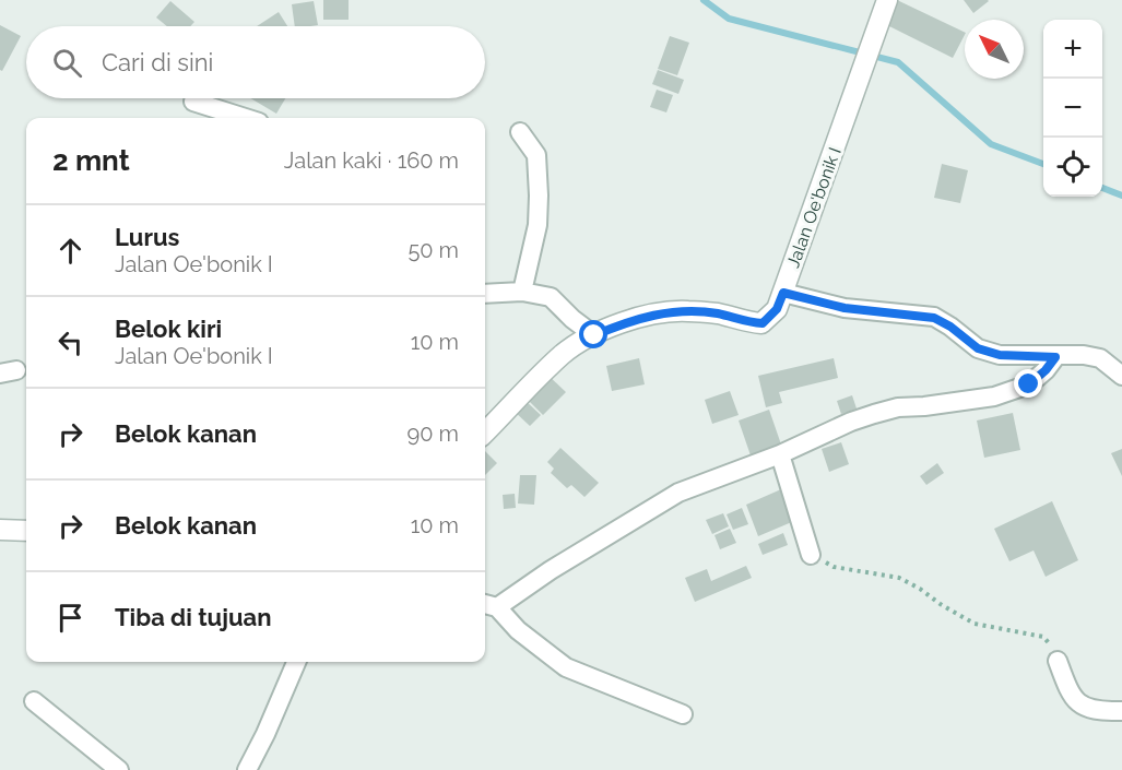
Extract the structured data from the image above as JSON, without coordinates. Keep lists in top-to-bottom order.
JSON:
{
  "streets": {
    "street": ["Jalan Oe'bonik I"]
  },
  "north": "top left",
  "page": {
    "map_buttons": ["+", "−"],
    "search": "Cari di sini",
    "heading": ["2 mnt", "Jalan kaki · 160 m"],
    "list": [
      ["Lurus", "Jalan Oe'bonik I", "50 m"],
      ["Belok kiri", "Jalan Oe'bonik I", "10 m"],
      ["Belok kanan", "90 m"],
      ["Belok kanan", "10 m"],
      "Tiba di tujuan"
    ]
  }
}
